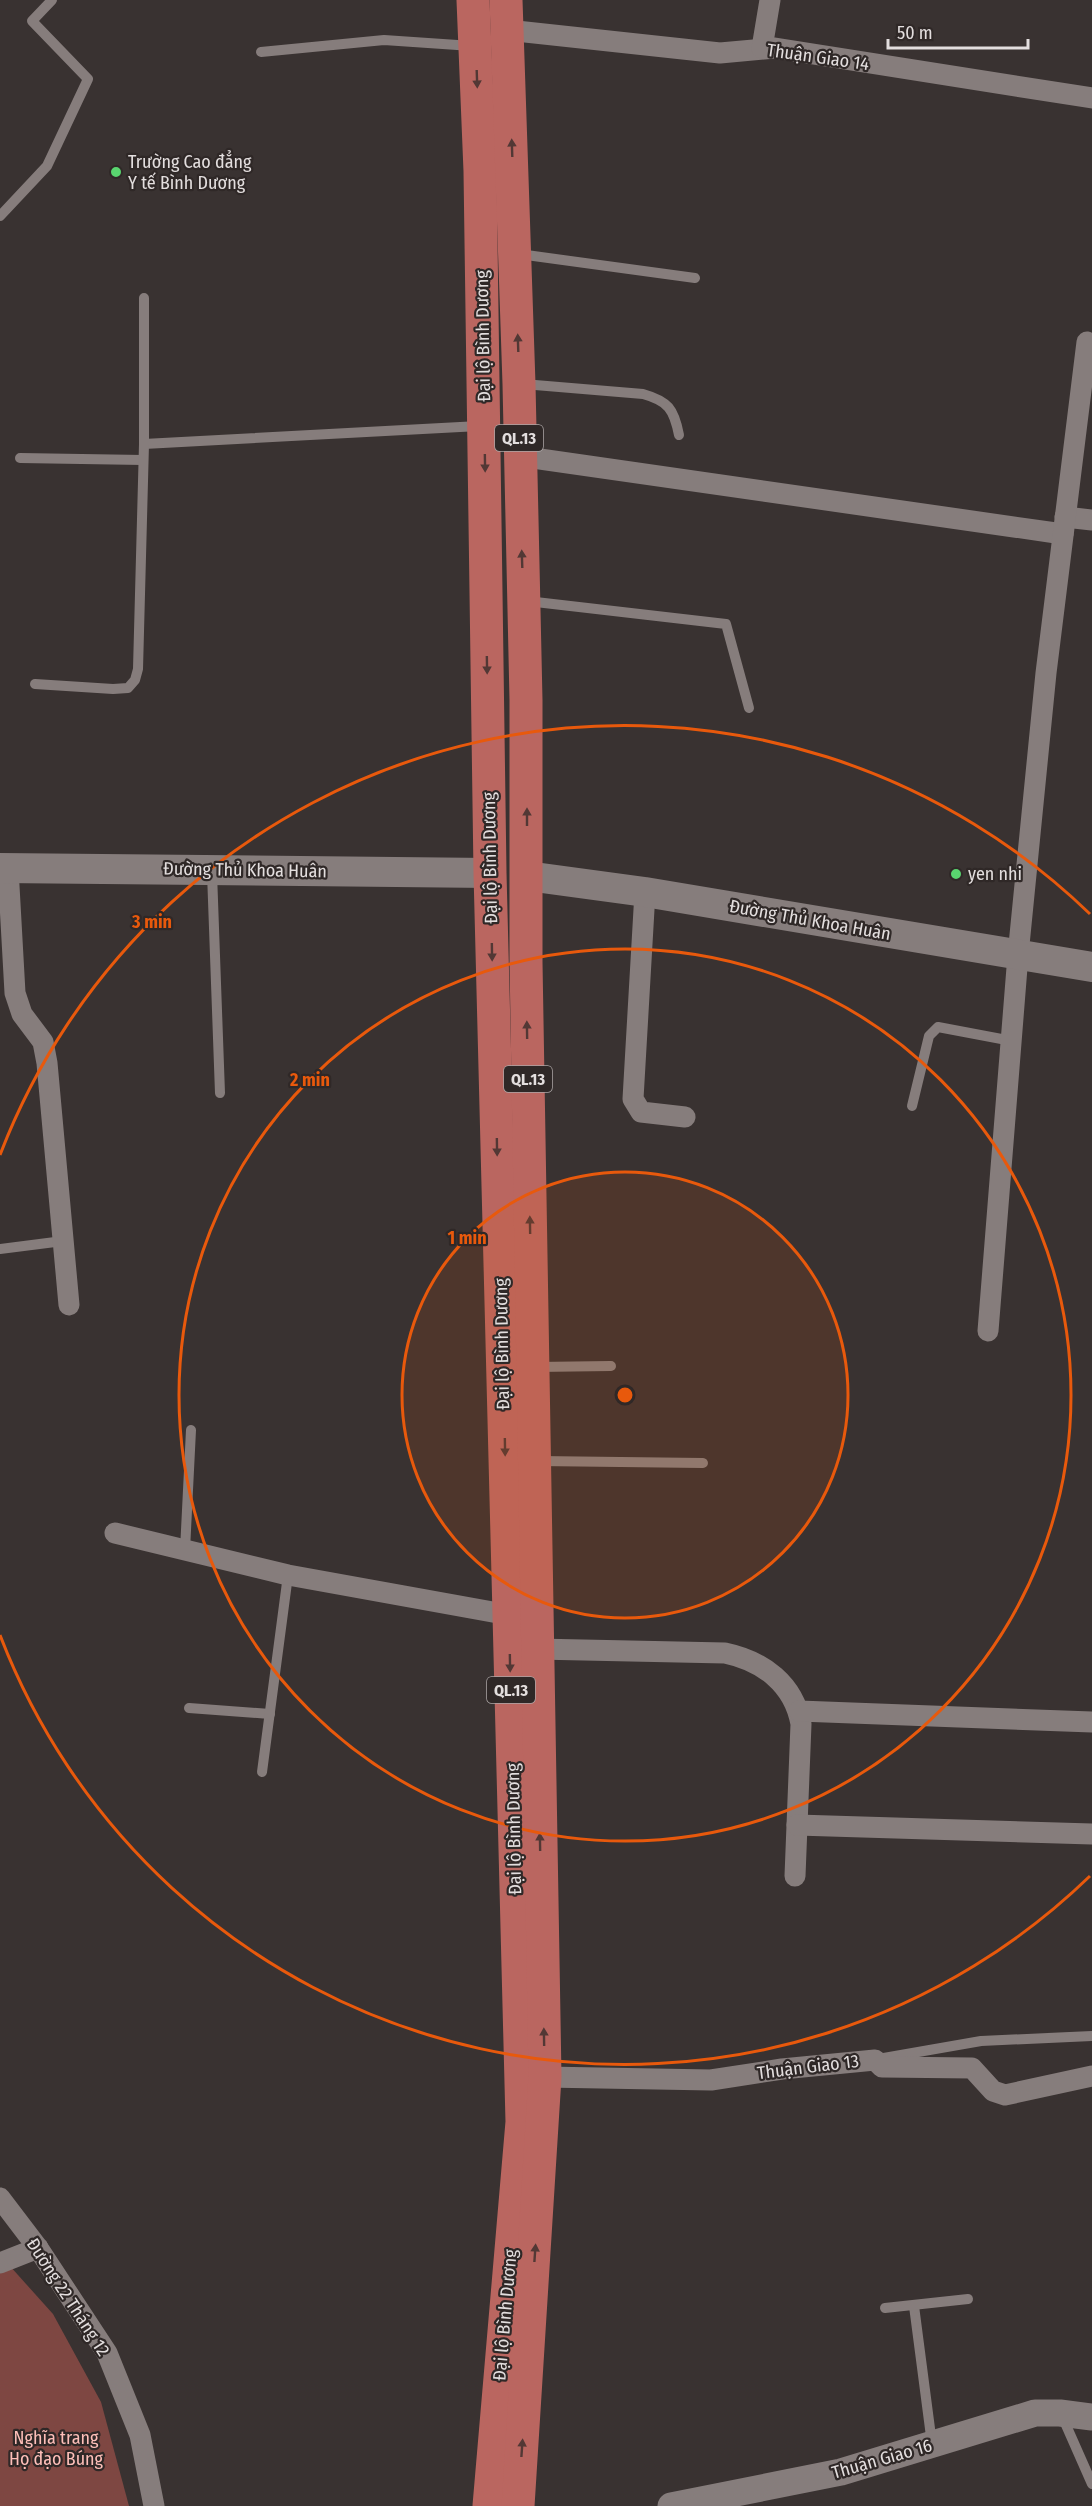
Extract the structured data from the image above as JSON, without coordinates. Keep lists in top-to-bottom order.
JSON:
{
  "streets": {
    "highway": ["Đại lộ Bình Dương", "QL.13"],
    "main road": ["Đường Thủ Khoa Huân"],
    "street": [
      "Thuận Giao 14",
      "Thuận Giao 13",
      "Đường 22 Tháng 12",
      "Thuận Giao 16"
    ]
  },
  "crossings": [
    ["Thuận Giao 14", "Đại lộ Bình Dương"],
    ["Đại lộ Bình Dương", "Đường Thủ Khoa Huân"],
    ["Đại lộ Bình Dương", "Thuận Giao 13"]
  ],
  "parks": ["Nghĩa trang Họ đạo Búng"],
  "places": ["Trường Cao đẳng Y tế Bình Dương", "yen nhi"],
  "scale_bar": "50 m",
  "rings": ["3 min", "2 min", "1 min"]
}
